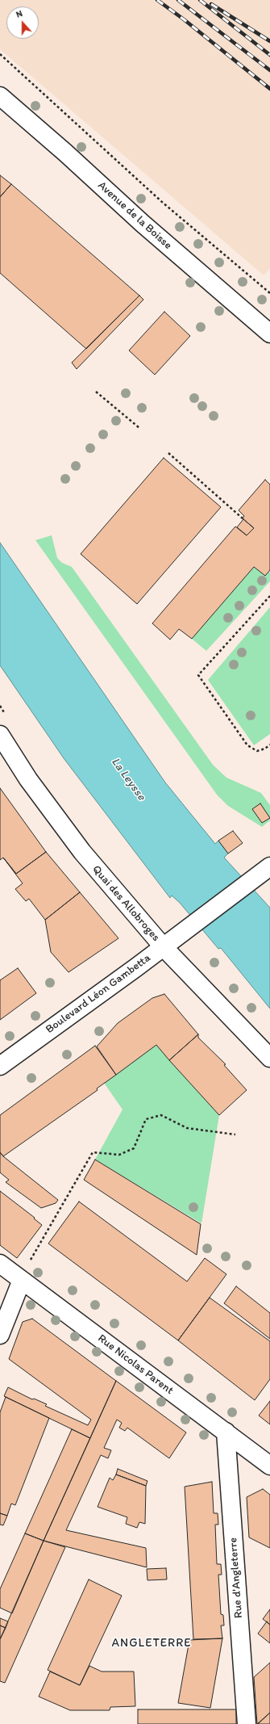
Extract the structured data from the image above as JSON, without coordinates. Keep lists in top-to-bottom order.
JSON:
{
  "streets": {
    "main road": [
      "Avenue de la Boisse",
      "Quai des Allobroges",
      "Boulevard Léon Gambetta",
      "Rue Nicolas Parent",
      "Rue d'Angleterre"
    ]
  },
  "crossings": [
    ["Quai des Allobroges", "Boulevard Léon Gambetta"],
    ["Rue Nicolas Parent", "Rue d'Angleterre"]
  ],
  "districts": ["ANGLETERRE"],
  "water": ["La Leysse"],
  "north": "top"
}
